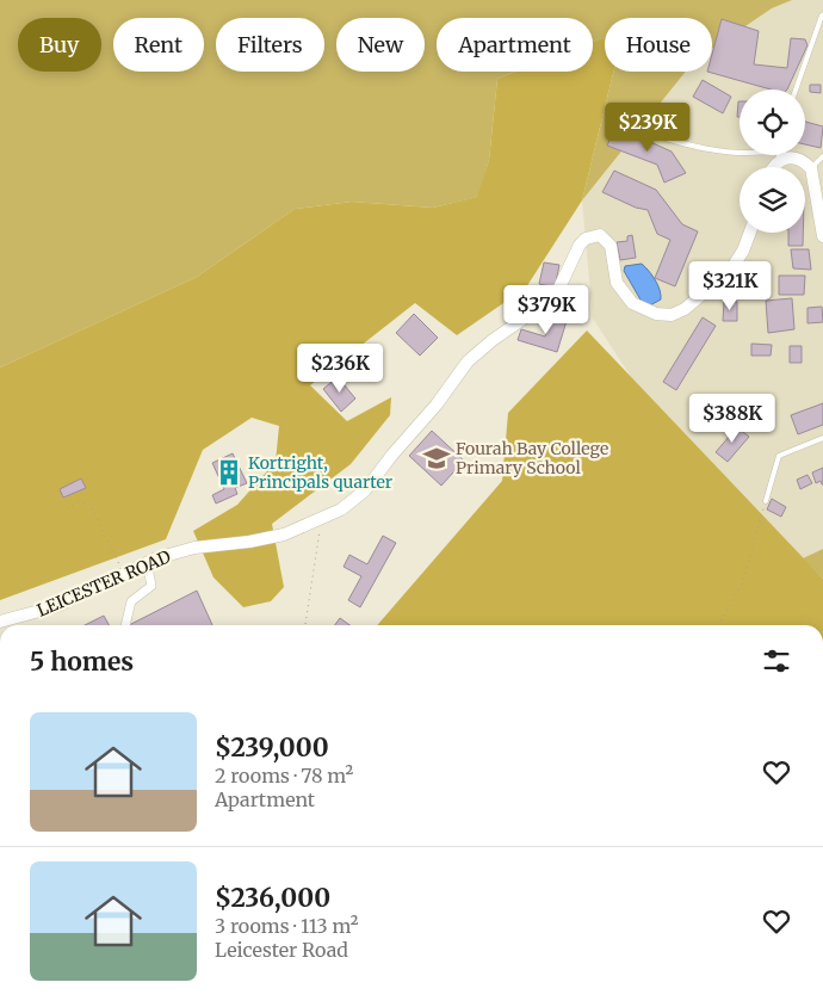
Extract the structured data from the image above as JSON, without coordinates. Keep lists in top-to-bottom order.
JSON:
{
  "streets": {
    "street": ["LEICESTER ROAD"]
  },
  "places": {
    "school or university": ["Fourah Bay College Primary School"],
    "building": ["Kortright, Principals quarter"]
  },
  "page": {
    "chip": [
      "Buy",
      "Rent",
      "Filters",
      "New",
      "Apartment",
      "House"
    ],
    "price": [
      "$239K",
      "$321K",
      "$379K",
      "$236K",
      "$388K"
    ],
    "heading": "5 homes",
    "list": [
      {
        "name": "$239,000",
        "note": "2 rooms · 78 m² · Apartment"
      },
      {
        "name": "$236,000",
        "note": "3 rooms · 113 m² · Leicester Road"
      }
    ]
  }
}
